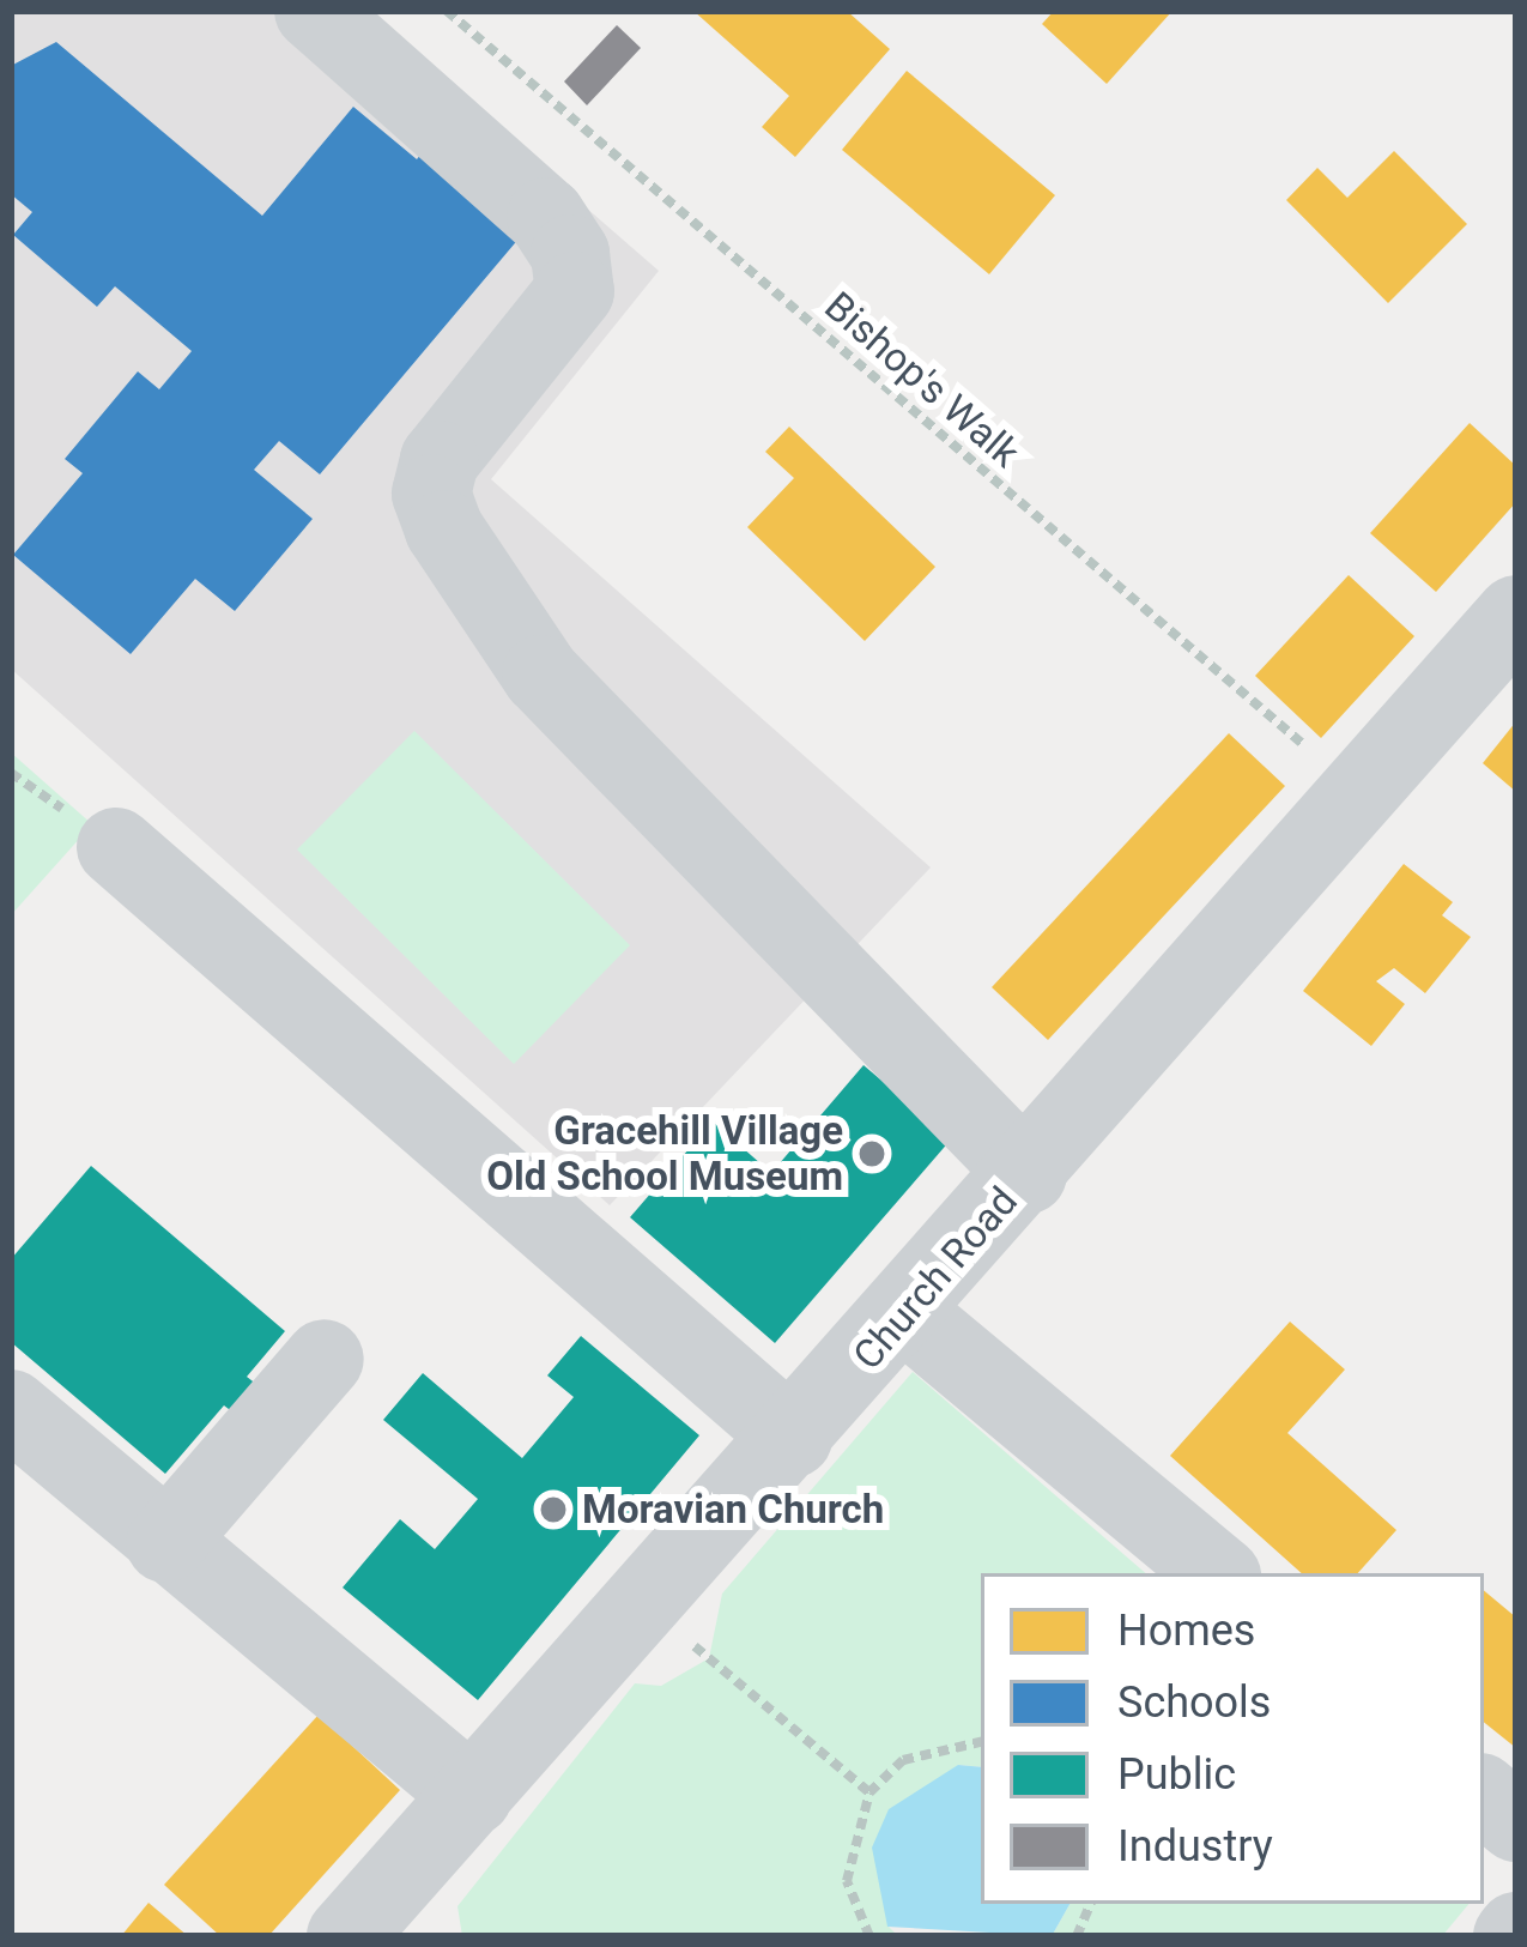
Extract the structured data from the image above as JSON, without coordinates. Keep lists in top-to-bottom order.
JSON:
{
  "streets": {
    "street": ["Church Road"],
    "path": ["Bishop's Walk"]
  },
  "crossings": [
    ["Bishop's Walk", "Church Road"]
  ],
  "places": ["Gracehill Village Old School Museum", "Moravian Church"],
  "legend": [
    "Homes",
    "Schools",
    "Public",
    "Industry"
  ]
}
